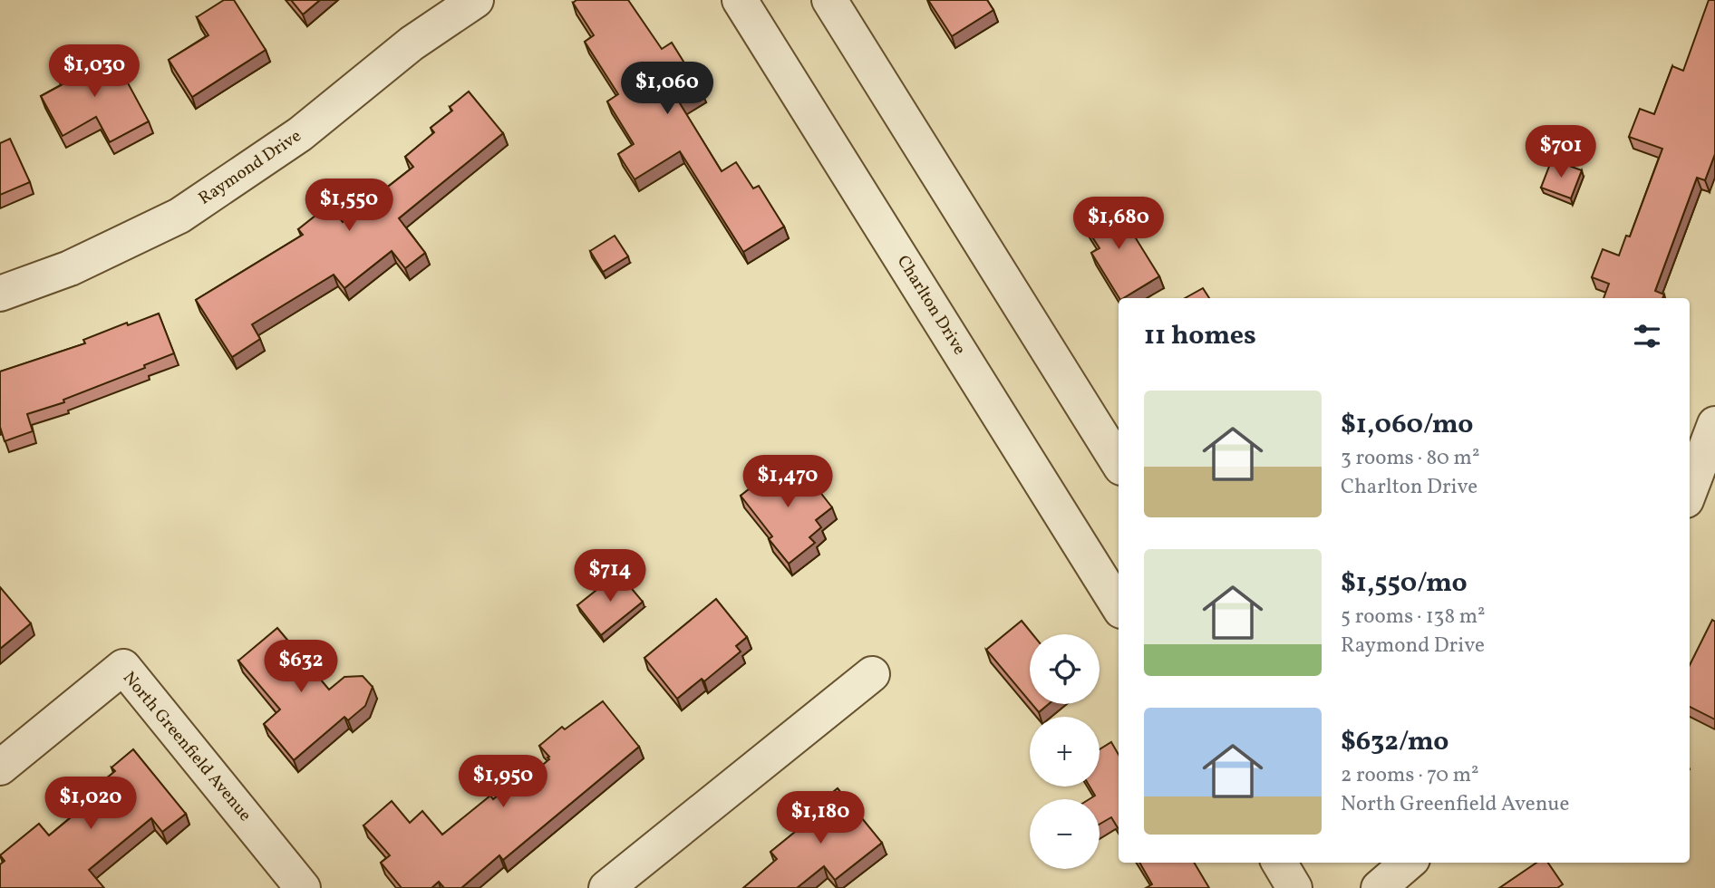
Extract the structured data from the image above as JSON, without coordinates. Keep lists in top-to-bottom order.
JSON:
{
  "streets": {
    "street": ["Raymond Drive", "Charlton Drive", "North Greenfield Avenue"]
  },
  "page": {
    "price": [
      "$1,030",
      "$1,060",
      "$701",
      "$1,550",
      "$1,680",
      "$1,470",
      "$714",
      "$632",
      "$1,950",
      "$1,020",
      "$1,180"
    ],
    "heading": "11 homes",
    "list": [
      {
        "name": "$1,060/mo",
        "note": "3 rooms · 80 m² · Charlton Drive"
      },
      {
        "name": "$1,550/mo",
        "note": "5 rooms · 138 m² · Raymond Drive"
      },
      {
        "name": "$632/mo",
        "note": "2 rooms · 70 m² · North Greenfield Avenue"
      }
    ],
    "map_buttons": ["+", "−"]
  }
}
